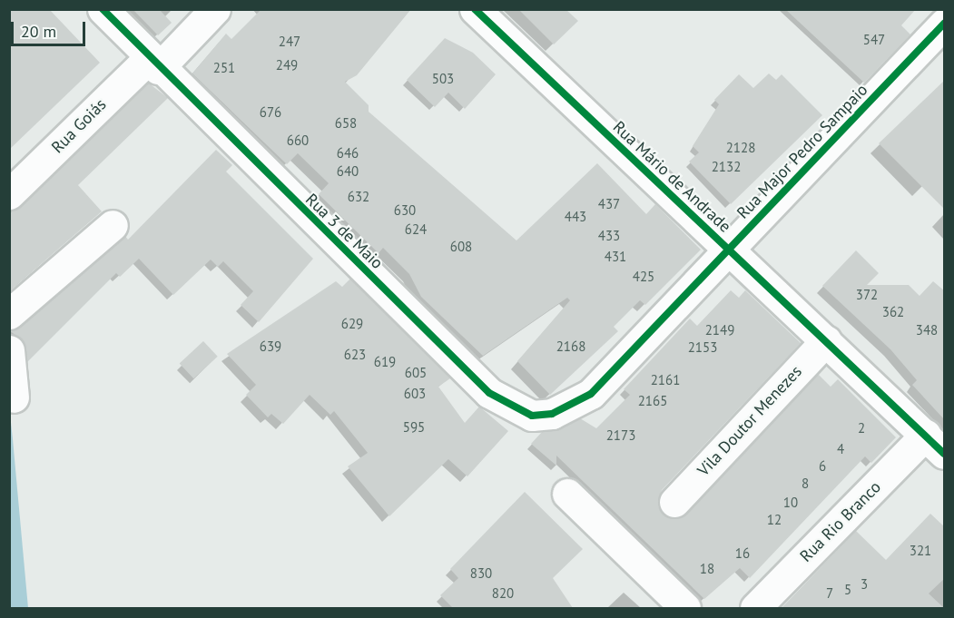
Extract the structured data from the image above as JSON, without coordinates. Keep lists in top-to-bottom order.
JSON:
{
  "streets": {
    "street": [
      "Rua Goiás",
      "Rua Major Pedro Sampaio",
      "Rua Mário de Andrade",
      "Rua 3 de Maio",
      "Vila Doutor Menezes",
      "Rua Rio Branco"
    ]
  },
  "crossings": [
    ["Rua Goiás", "Rua 3 de Maio"],
    ["Rua Major Pedro Sampaio", "Rua Mário de Andrade"],
    ["Rua Major Pedro Sampaio", "Rua 3 de Maio"],
    ["Rua Mário de Andrade", "Vila Doutor Menezes"],
    ["Rua Mário de Andrade", "Rua Rio Branco"]
  ],
  "house_numbers": [
    "547",
    "247",
    "249",
    "251",
    "503",
    "676",
    "658",
    "660",
    "2128",
    "646",
    "2132",
    "640",
    "632",
    "437",
    "630",
    "443",
    "624",
    "433",
    "608",
    "431",
    "425",
    "372",
    "362",
    "629",
    "2149",
    "348",
    "639",
    "2168",
    "2153",
    "623",
    "619",
    "605",
    "2161",
    "603",
    "2165",
    "595",
    "2",
    "2173",
    "4",
    "6",
    "8",
    "10",
    "12",
    "321",
    "16",
    "18",
    "830",
    "3",
    "5",
    "820",
    "7"
  ],
  "scale_bar": "20 m"
}
